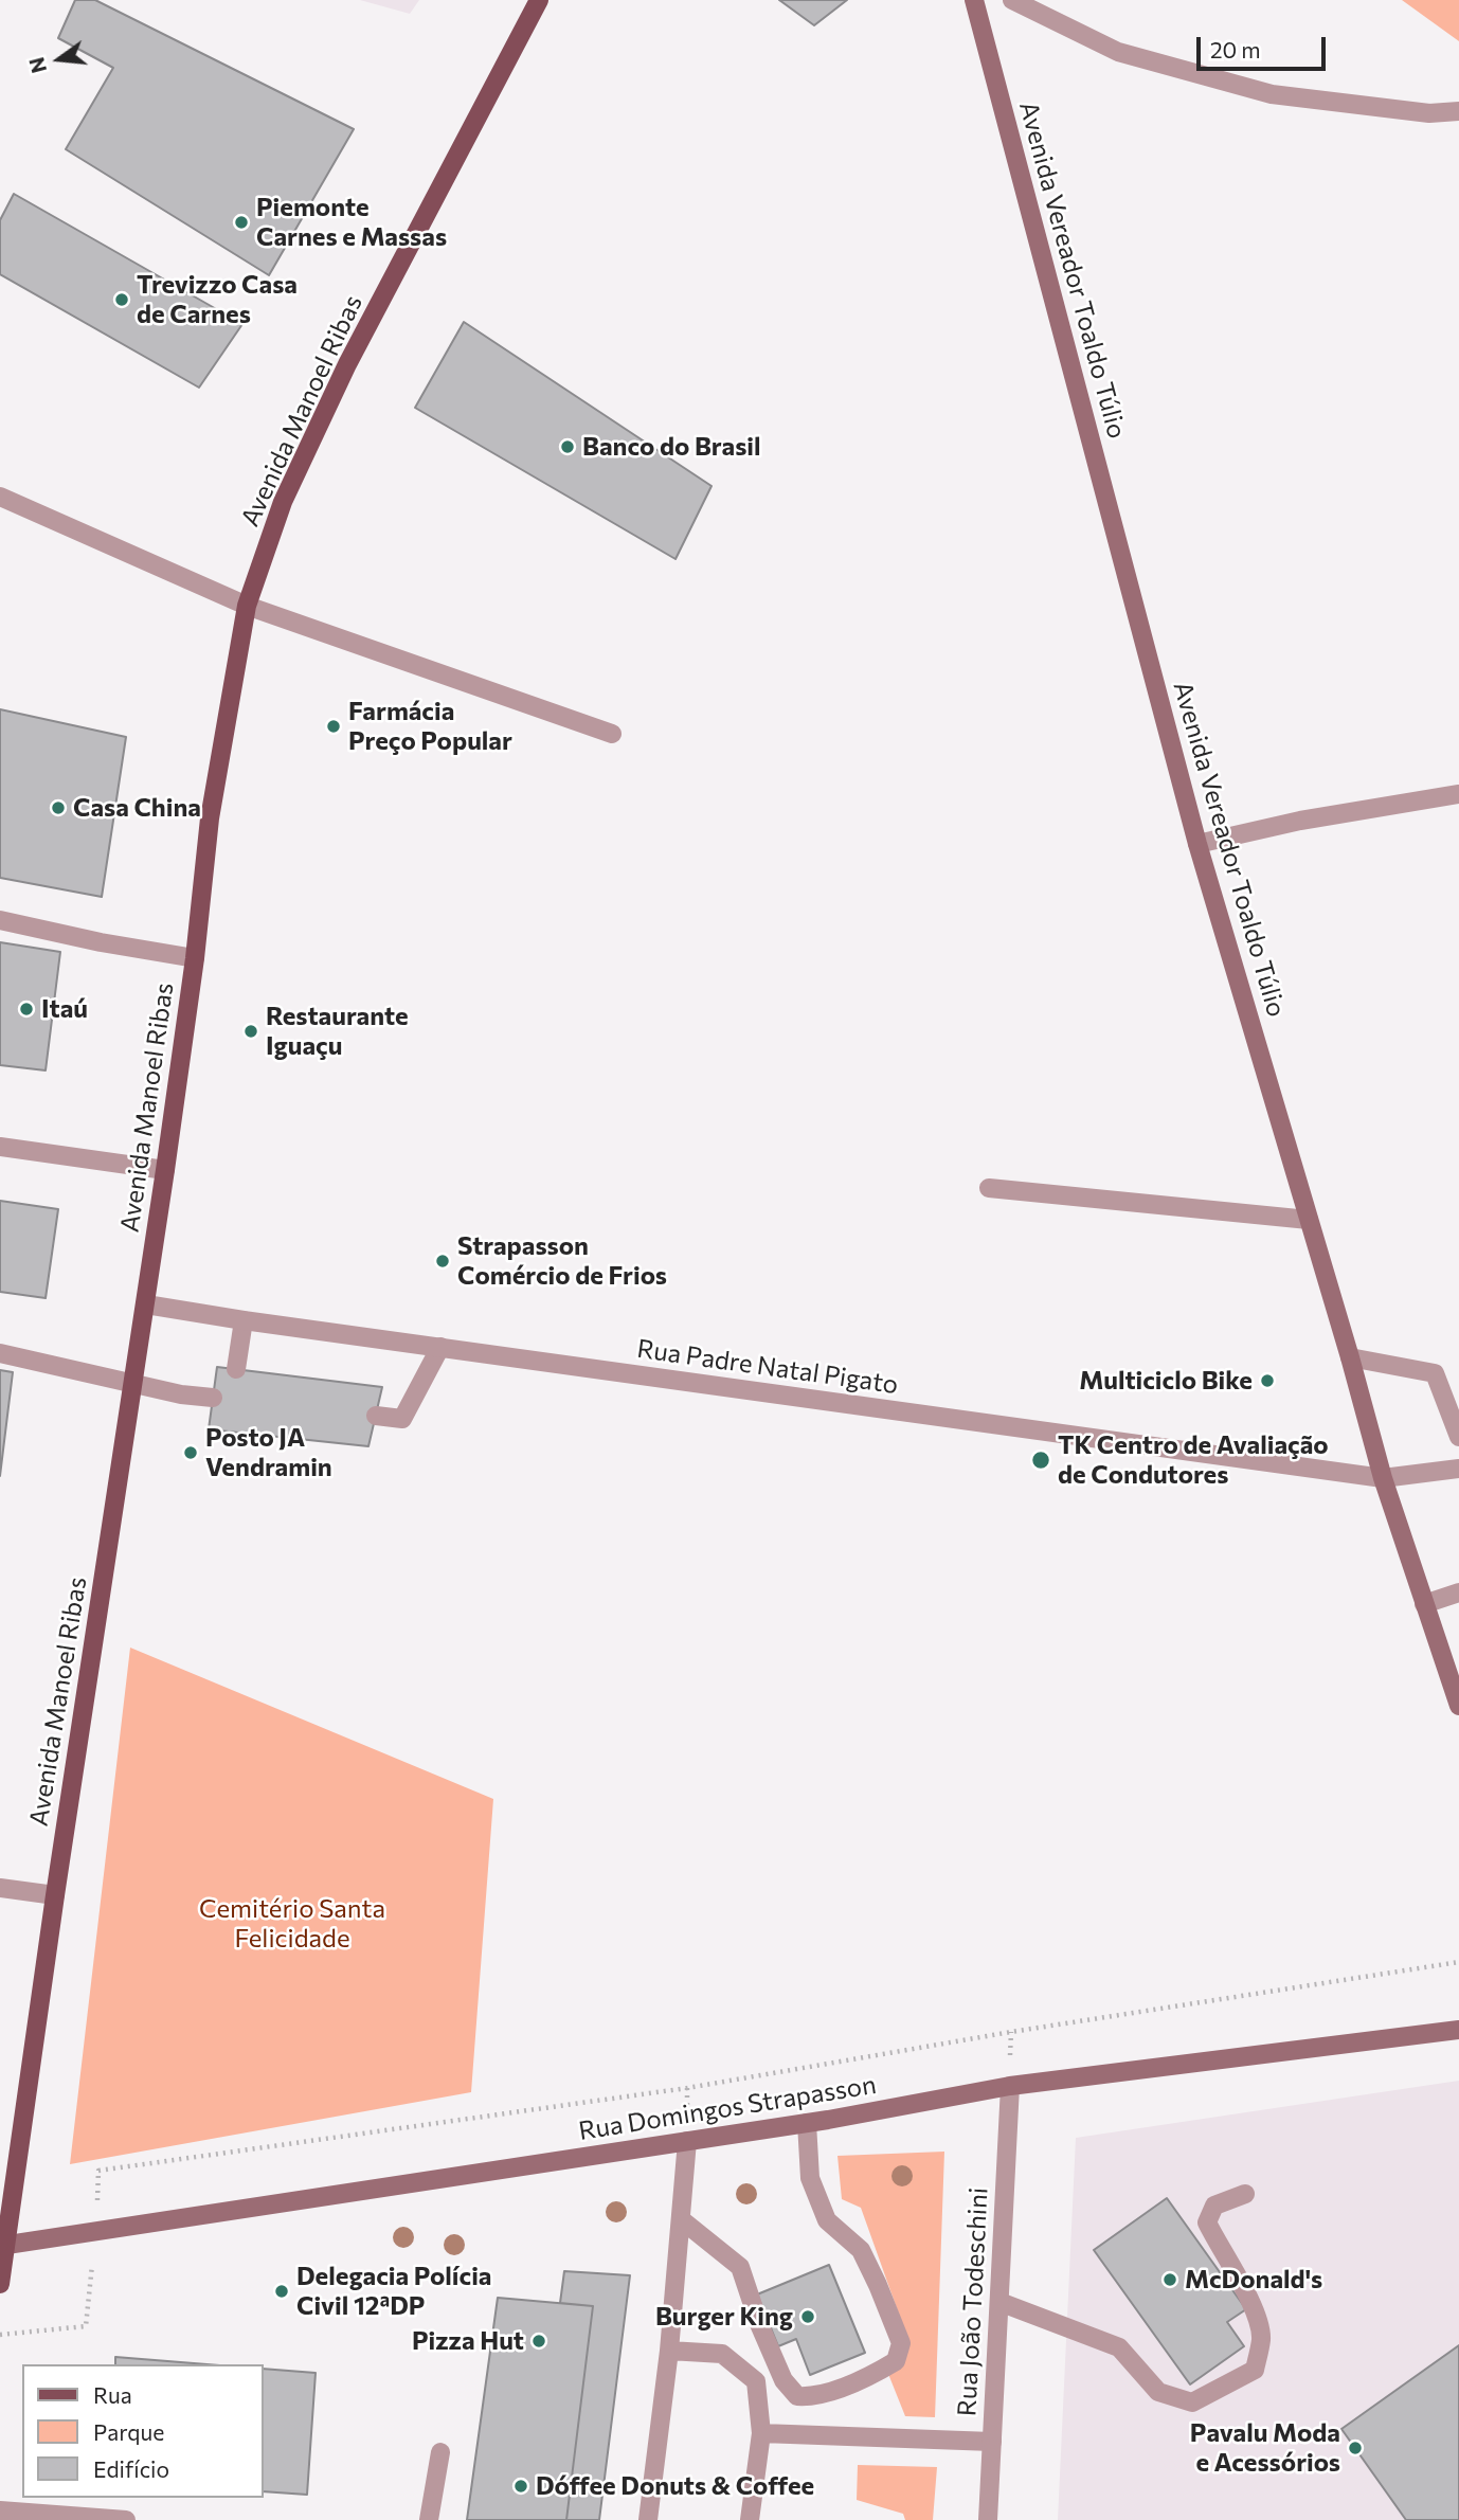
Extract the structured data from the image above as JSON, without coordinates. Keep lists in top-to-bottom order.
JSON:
{
  "streets": {
    "main road": ["Avenida Vereador Toaldo Túlio", "Avenida Manoel Ribas", "Rua Domingos Strapasson"],
    "street": ["Rua Padre Natal Pigato", "Rua João Todeschini"]
  },
  "crossings": [
    ["Avenida Vereador Toaldo Túlio", "Rua Padre Natal Pigato"],
    ["Avenida Manoel Ribas", "Rua Padre Natal Pigato"],
    ["Avenida Manoel Ribas", "Rua Domingos Strapasson"],
    ["Rua Domingos Strapasson", "Rua João Todeschini"]
  ],
  "parks": ["Cemitério Santa Felicidade"],
  "places": [
    "Piemonte Carnes e Massas",
    "Trevizzo Casa de Carnes",
    "Banco do Brasil",
    "Farmácia Preço Popular",
    "Casa China",
    "Itaú",
    "Restaurante Iguaçu",
    "Strapasson Comércio de Frios",
    "Multiciclo Bike",
    "Posto JA Vendramin",
    "TK Centro de Avaliação de Condutores",
    "McDonald's",
    "Delegacia Polícia Civil 12ªDP",
    "Burger King",
    "Pizza Hut",
    "Pavalu Moda e Acessórios",
    "Dóffee Donuts & Coffee"
  ],
  "legend": ["Rua", "Parque", "Edifício"],
  "scale_bar": "20 m",
  "north": "left"
}
